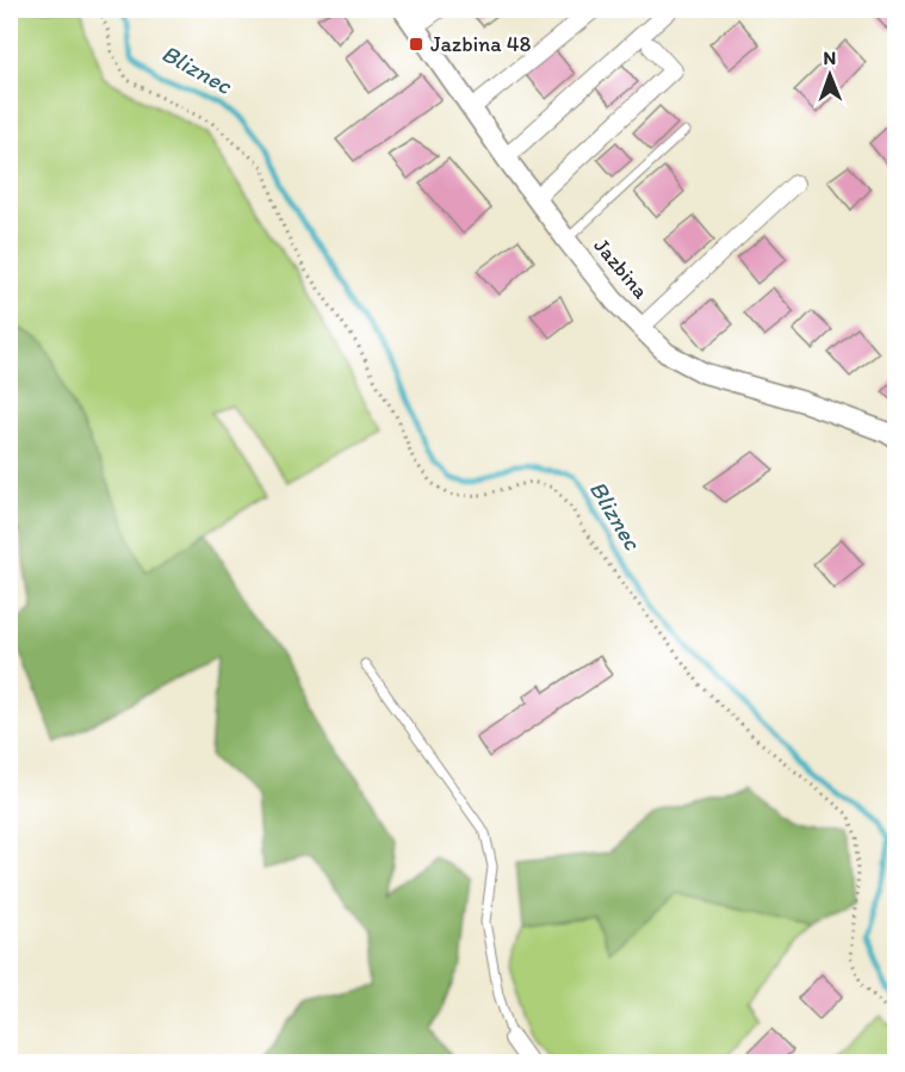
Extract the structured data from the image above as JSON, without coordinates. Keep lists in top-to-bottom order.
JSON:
{
  "streets": {
    "street": ["Jazbina"]
  },
  "water": ["Bliznec"],
  "places": {
    "transit": ["Jazbina 48"]
  },
  "north": "top"
}
